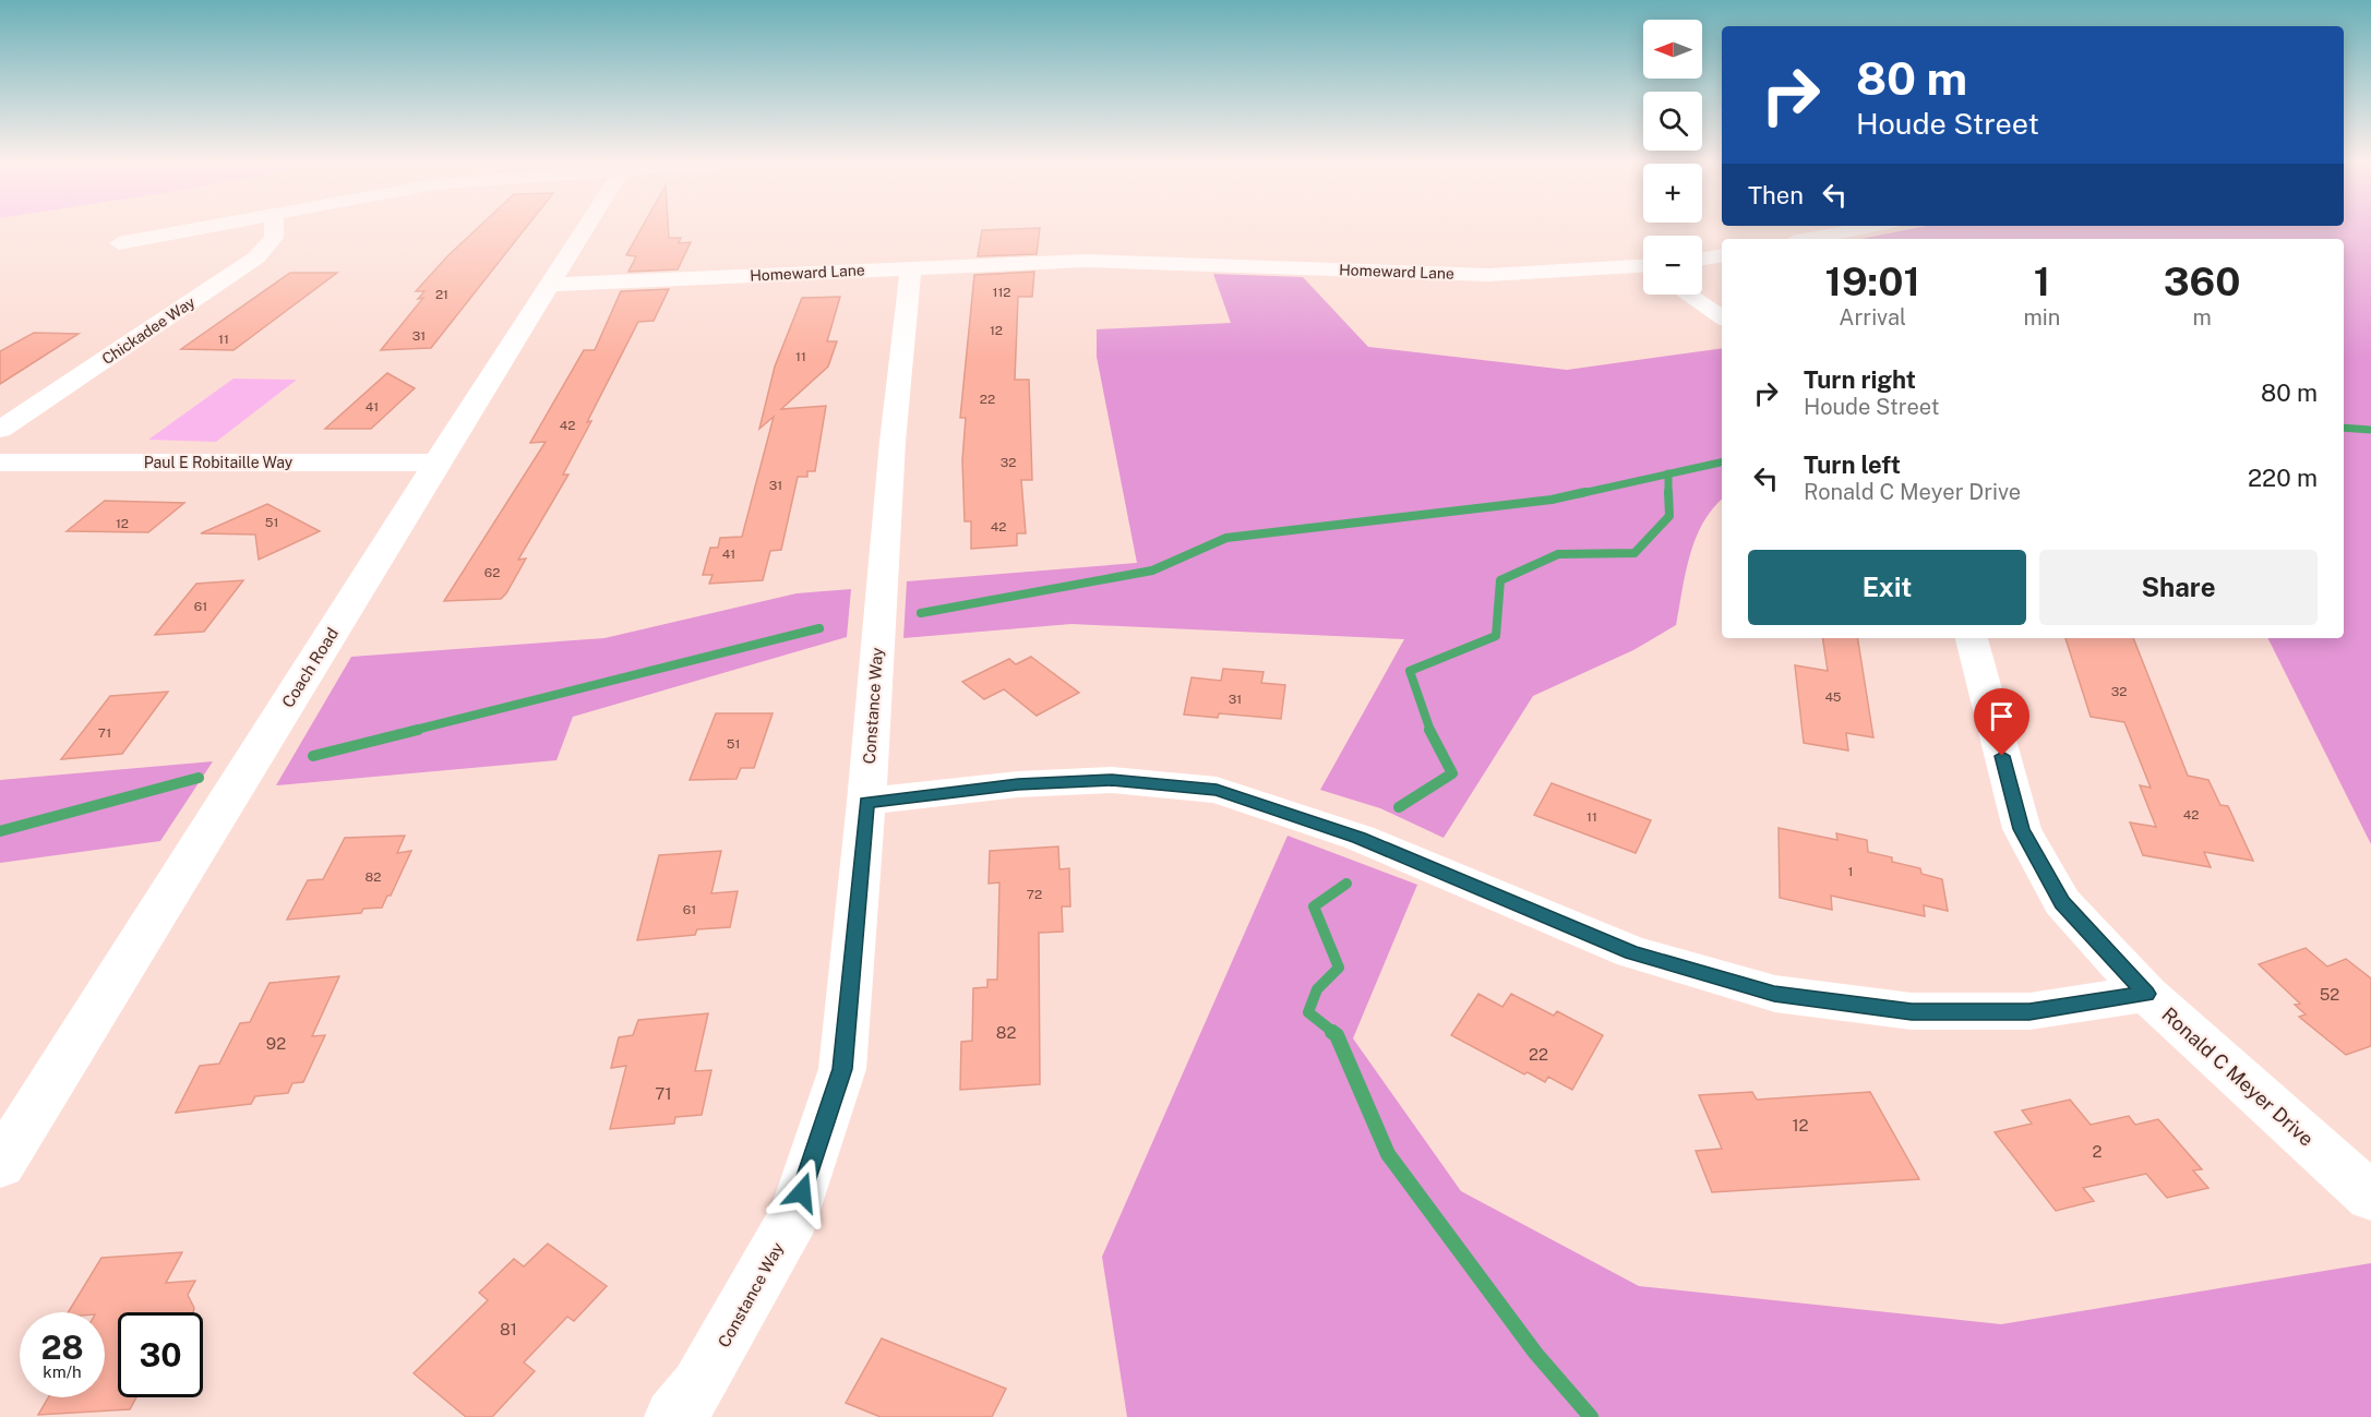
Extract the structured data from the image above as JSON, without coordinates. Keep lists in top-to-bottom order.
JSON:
{
  "streets": {
    "street": [
      "Homeward Lane",
      "Chickadee Way",
      "Paul E Robitaille Way",
      "Coach Road",
      "Constance Way",
      "Ronald C Meyer Drive"
    ]
  },
  "crossings": [
    ["Homeward Lane", "Coach Road"],
    ["Homeward Lane", "Constance Way"],
    ["Paul E Robitaille Way", "Coach Road"]
  ],
  "house_numbers": [
    "112",
    "21",
    "12",
    "31",
    "11",
    "11",
    "22",
    "41",
    "42",
    "32",
    "31",
    "51",
    "12",
    "42",
    "41",
    "62",
    "61",
    "32",
    "45",
    "31",
    "71",
    "51",
    "42",
    "11",
    "1",
    "82",
    "72",
    "61",
    "52",
    "82",
    "92",
    "22",
    "71",
    "12",
    "2",
    "81"
  ],
  "north": "left",
  "page": {
    "map_buttons": ["+", "−"],
    "turn": ["80 m", "Houde Street"],
    "then": "Then",
    "eta": [
      "19:01",
      "Arrival",
      "1",
      "min",
      "360",
      "m"
    ],
    "list": [
      {
        "name": "Turn right",
        "note": "Houde Street",
        "value": "80 m"
      },
      {
        "name": "Turn left",
        "note": "Ronald C Meyer Drive",
        "value": "220 m"
      }
    ],
    "buttons": ["Exit", "Share"],
    "speed": "28 km/h",
    "limit": "30"
  }
}
